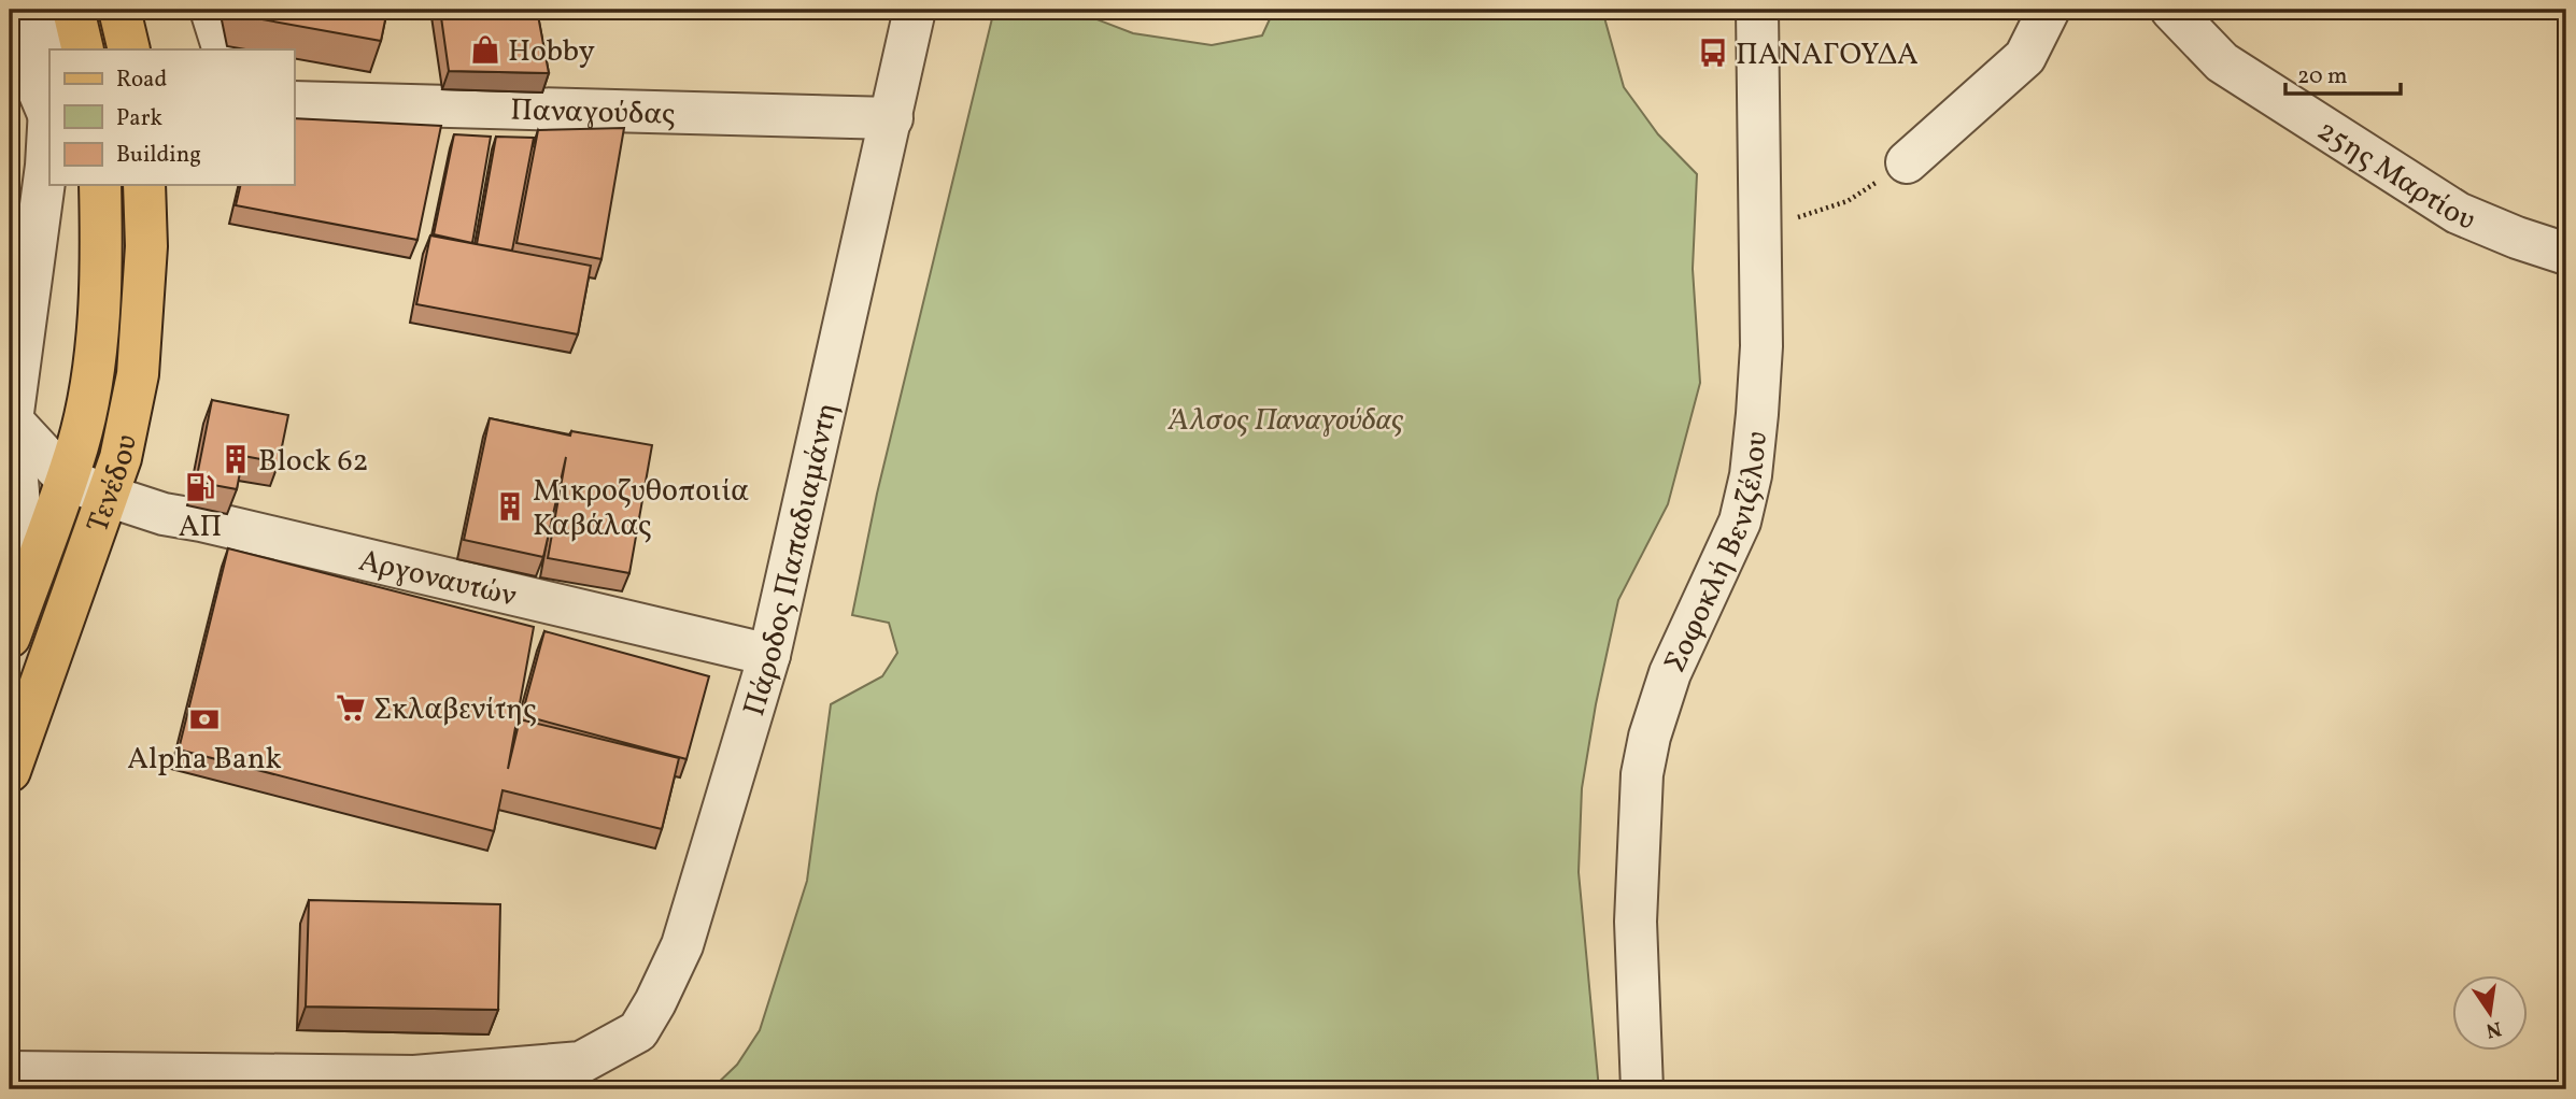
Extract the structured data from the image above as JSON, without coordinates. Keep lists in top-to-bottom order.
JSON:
{
  "streets": {
    "main road": ["Τενέδου"],
    "street": [
      "Παναγούδας",
      "25ης Μαρτίου",
      "Σοφοκλή Βενιζέλου",
      "Πάροδος Παπαδιαμάντη",
      "Αργοναυτών"
    ]
  },
  "crossings": [
    ["Παναγούδας", "Πάροδος Παπαδιαμάντη"],
    ["Τενέδου", "Αργοναυτών"],
    ["Πάροδος Παπαδιαμάντη", "Αργοναυτών"]
  ],
  "parks": ["Άλσος Παναγούδας"],
  "places": {
    "shop": ["Hobby"],
    "bus stop": ["ΠΑΝΑΓΟΥΔΑ"],
    "building": ["Block 62", "Μικροζυθοποιία Καβάλας"],
    "fuel station": ["ΑΠ"],
    "supermarket": ["Σκλαβενίτης"],
    "bank": ["Alpha Bank"]
  },
  "legend": ["Road", "Park", "Building"],
  "scale_bar": "20 m",
  "north": "bottom"
}
